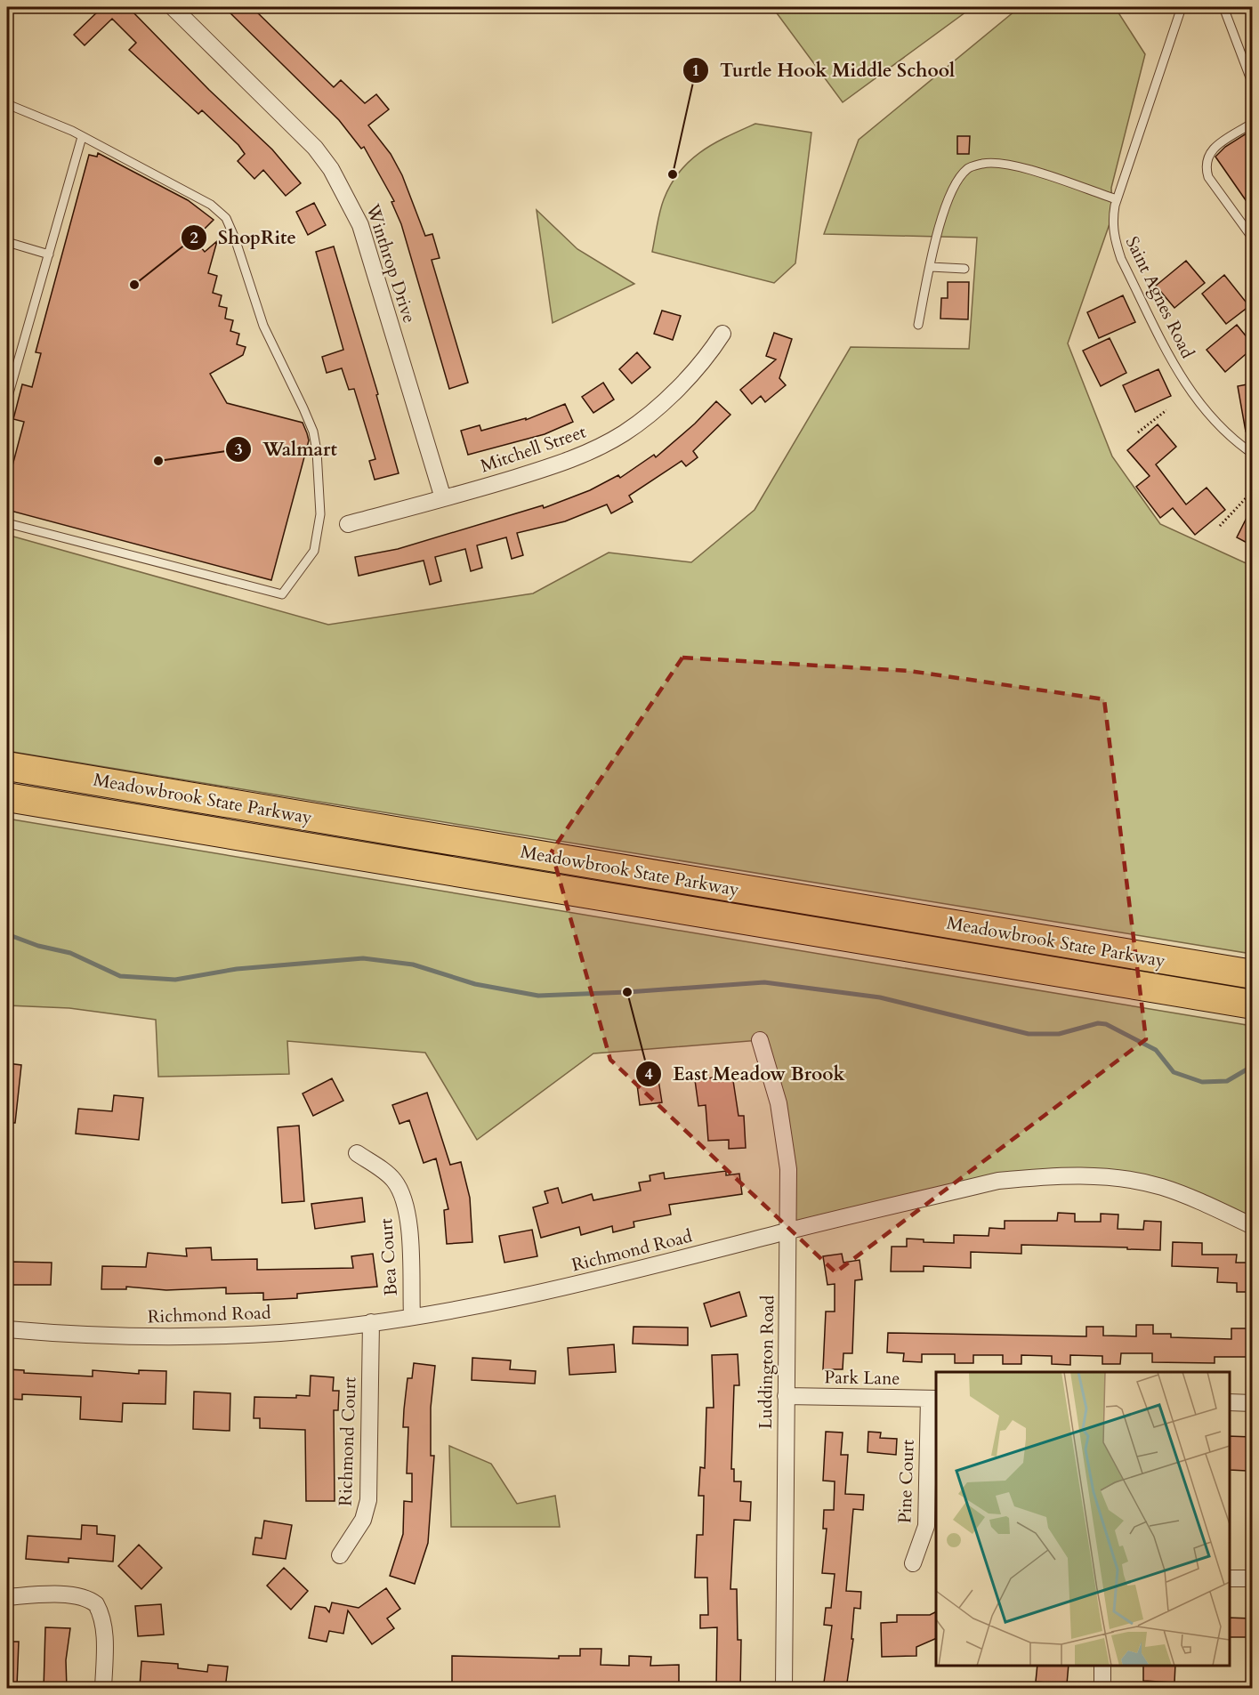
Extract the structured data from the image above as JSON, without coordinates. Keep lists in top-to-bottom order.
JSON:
{
  "streets": {
    "highway": ["Meadowbrook State Parkway"],
    "street": [
      "Winthrop Drive",
      "Mitchell Street",
      "Richmond Road",
      "Bea Court",
      "Luddington Road",
      "Park Lane",
      "Richmond Court",
      "Pine Court"
    ],
    "lane": ["Saint Agnes Road"]
  },
  "crossings": [
    ["Winthrop Drive", "Mitchell Street"],
    ["Richmond Road", "Bea Court"],
    ["Richmond Road", "Luddington Road"],
    ["Richmond Road", "Richmond Court"],
    ["Luddington Road", "Park Lane"],
    ["Park Lane", "Pine Court"]
  ],
  "places": [
    "Turtle Hook Middle School",
    "ShopRite",
    "Walmart",
    "East Meadow Brook"
  ]
}
